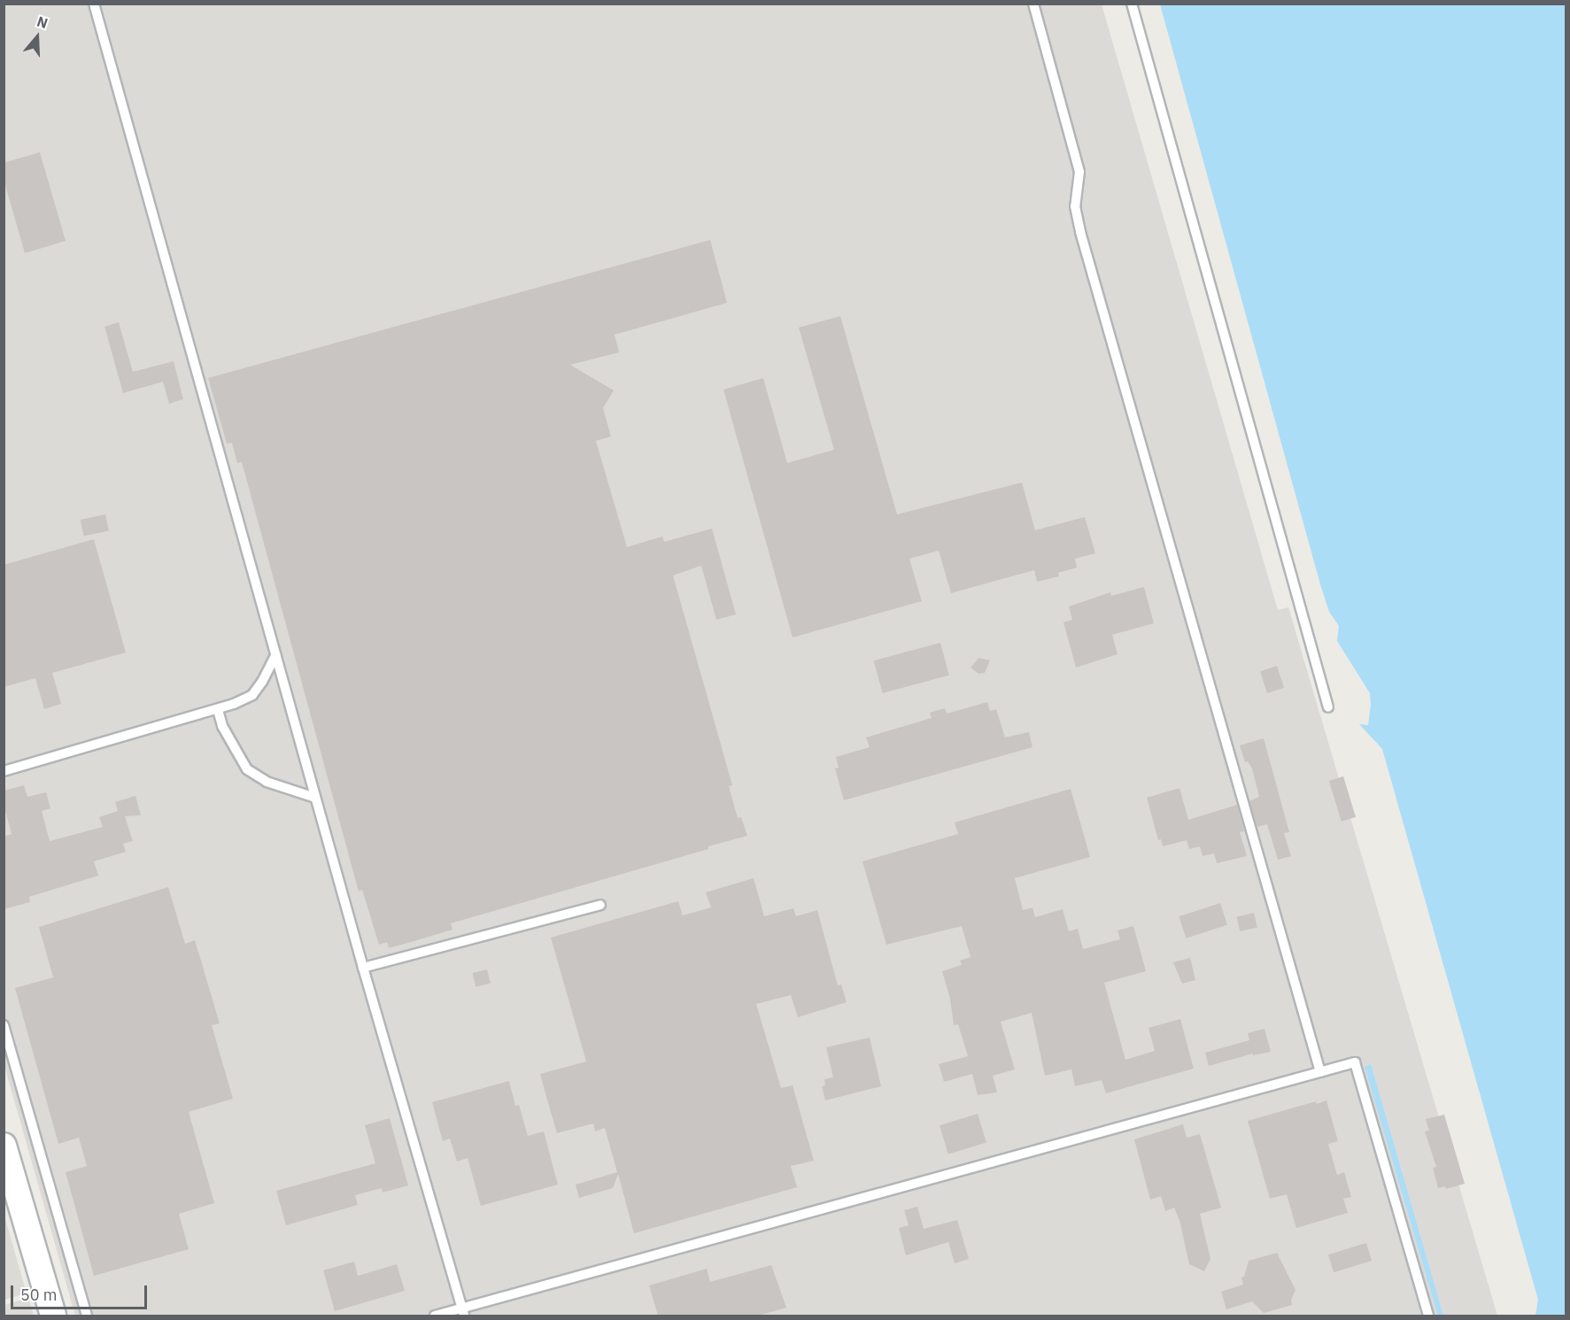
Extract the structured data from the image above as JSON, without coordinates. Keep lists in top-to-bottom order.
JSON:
{
  "scale_bar": "50 m",
  "north": "top"
}
